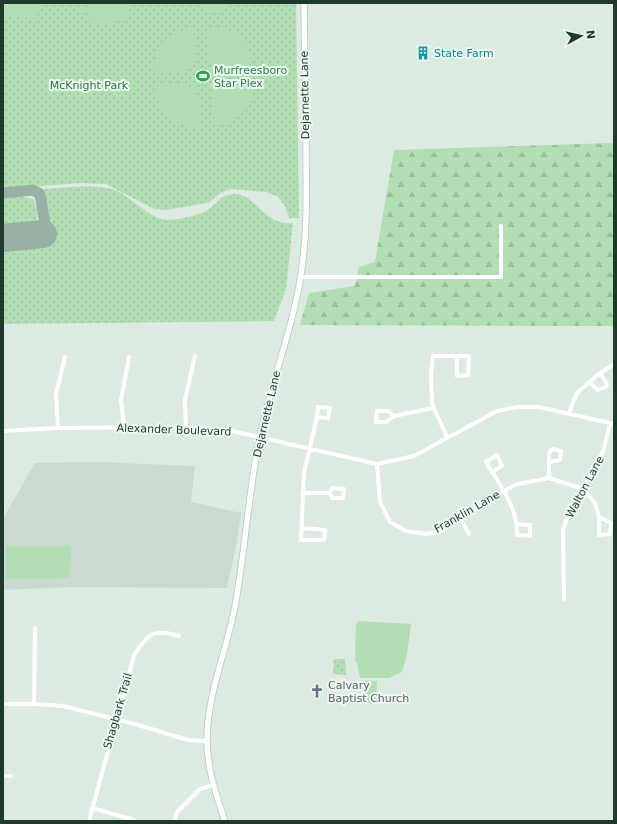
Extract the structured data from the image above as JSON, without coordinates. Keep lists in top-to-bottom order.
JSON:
{
  "streets": {
    "main road": ["Dejarnette Lane"],
    "street": [
      "Alexander Boulevard",
      "Walton Lane",
      "Franklin Lane",
      "Shagbark Trail"
    ]
  },
  "crossings": [
    ["Dejarnette Lane", "Alexander Boulevard"],
    ["Alexander Boulevard", "Walton Lane"],
    ["Alexander Boulevard", "Franklin Lane"],
    ["Walton Lane", "Franklin Lane"]
  ],
  "parks": ["McKnight Park"],
  "places": {
    "building": ["State Farm"],
    "sports": ["Murfreesboro Star Plex"],
    "church": ["Calvary Baptist Church"]
  },
  "north": "right"
}
